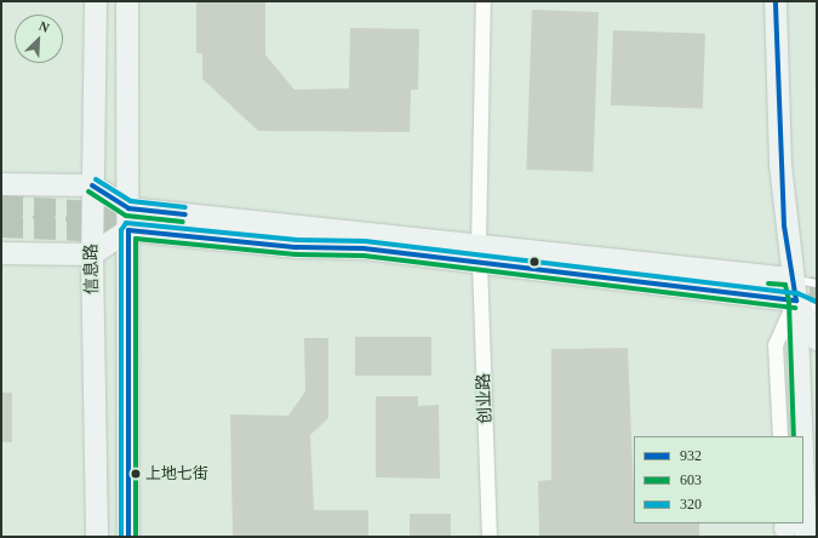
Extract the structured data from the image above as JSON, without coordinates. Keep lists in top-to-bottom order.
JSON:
{
  "streets": {
    "main road": ["信息路"],
    "street": ["创业路"]
  },
  "places": ["上地七街"],
  "lines": ["transit line 932", "transit line 320", "transit line 603"],
  "legend": ["932", "603", "320"],
  "north": "top right"
}
